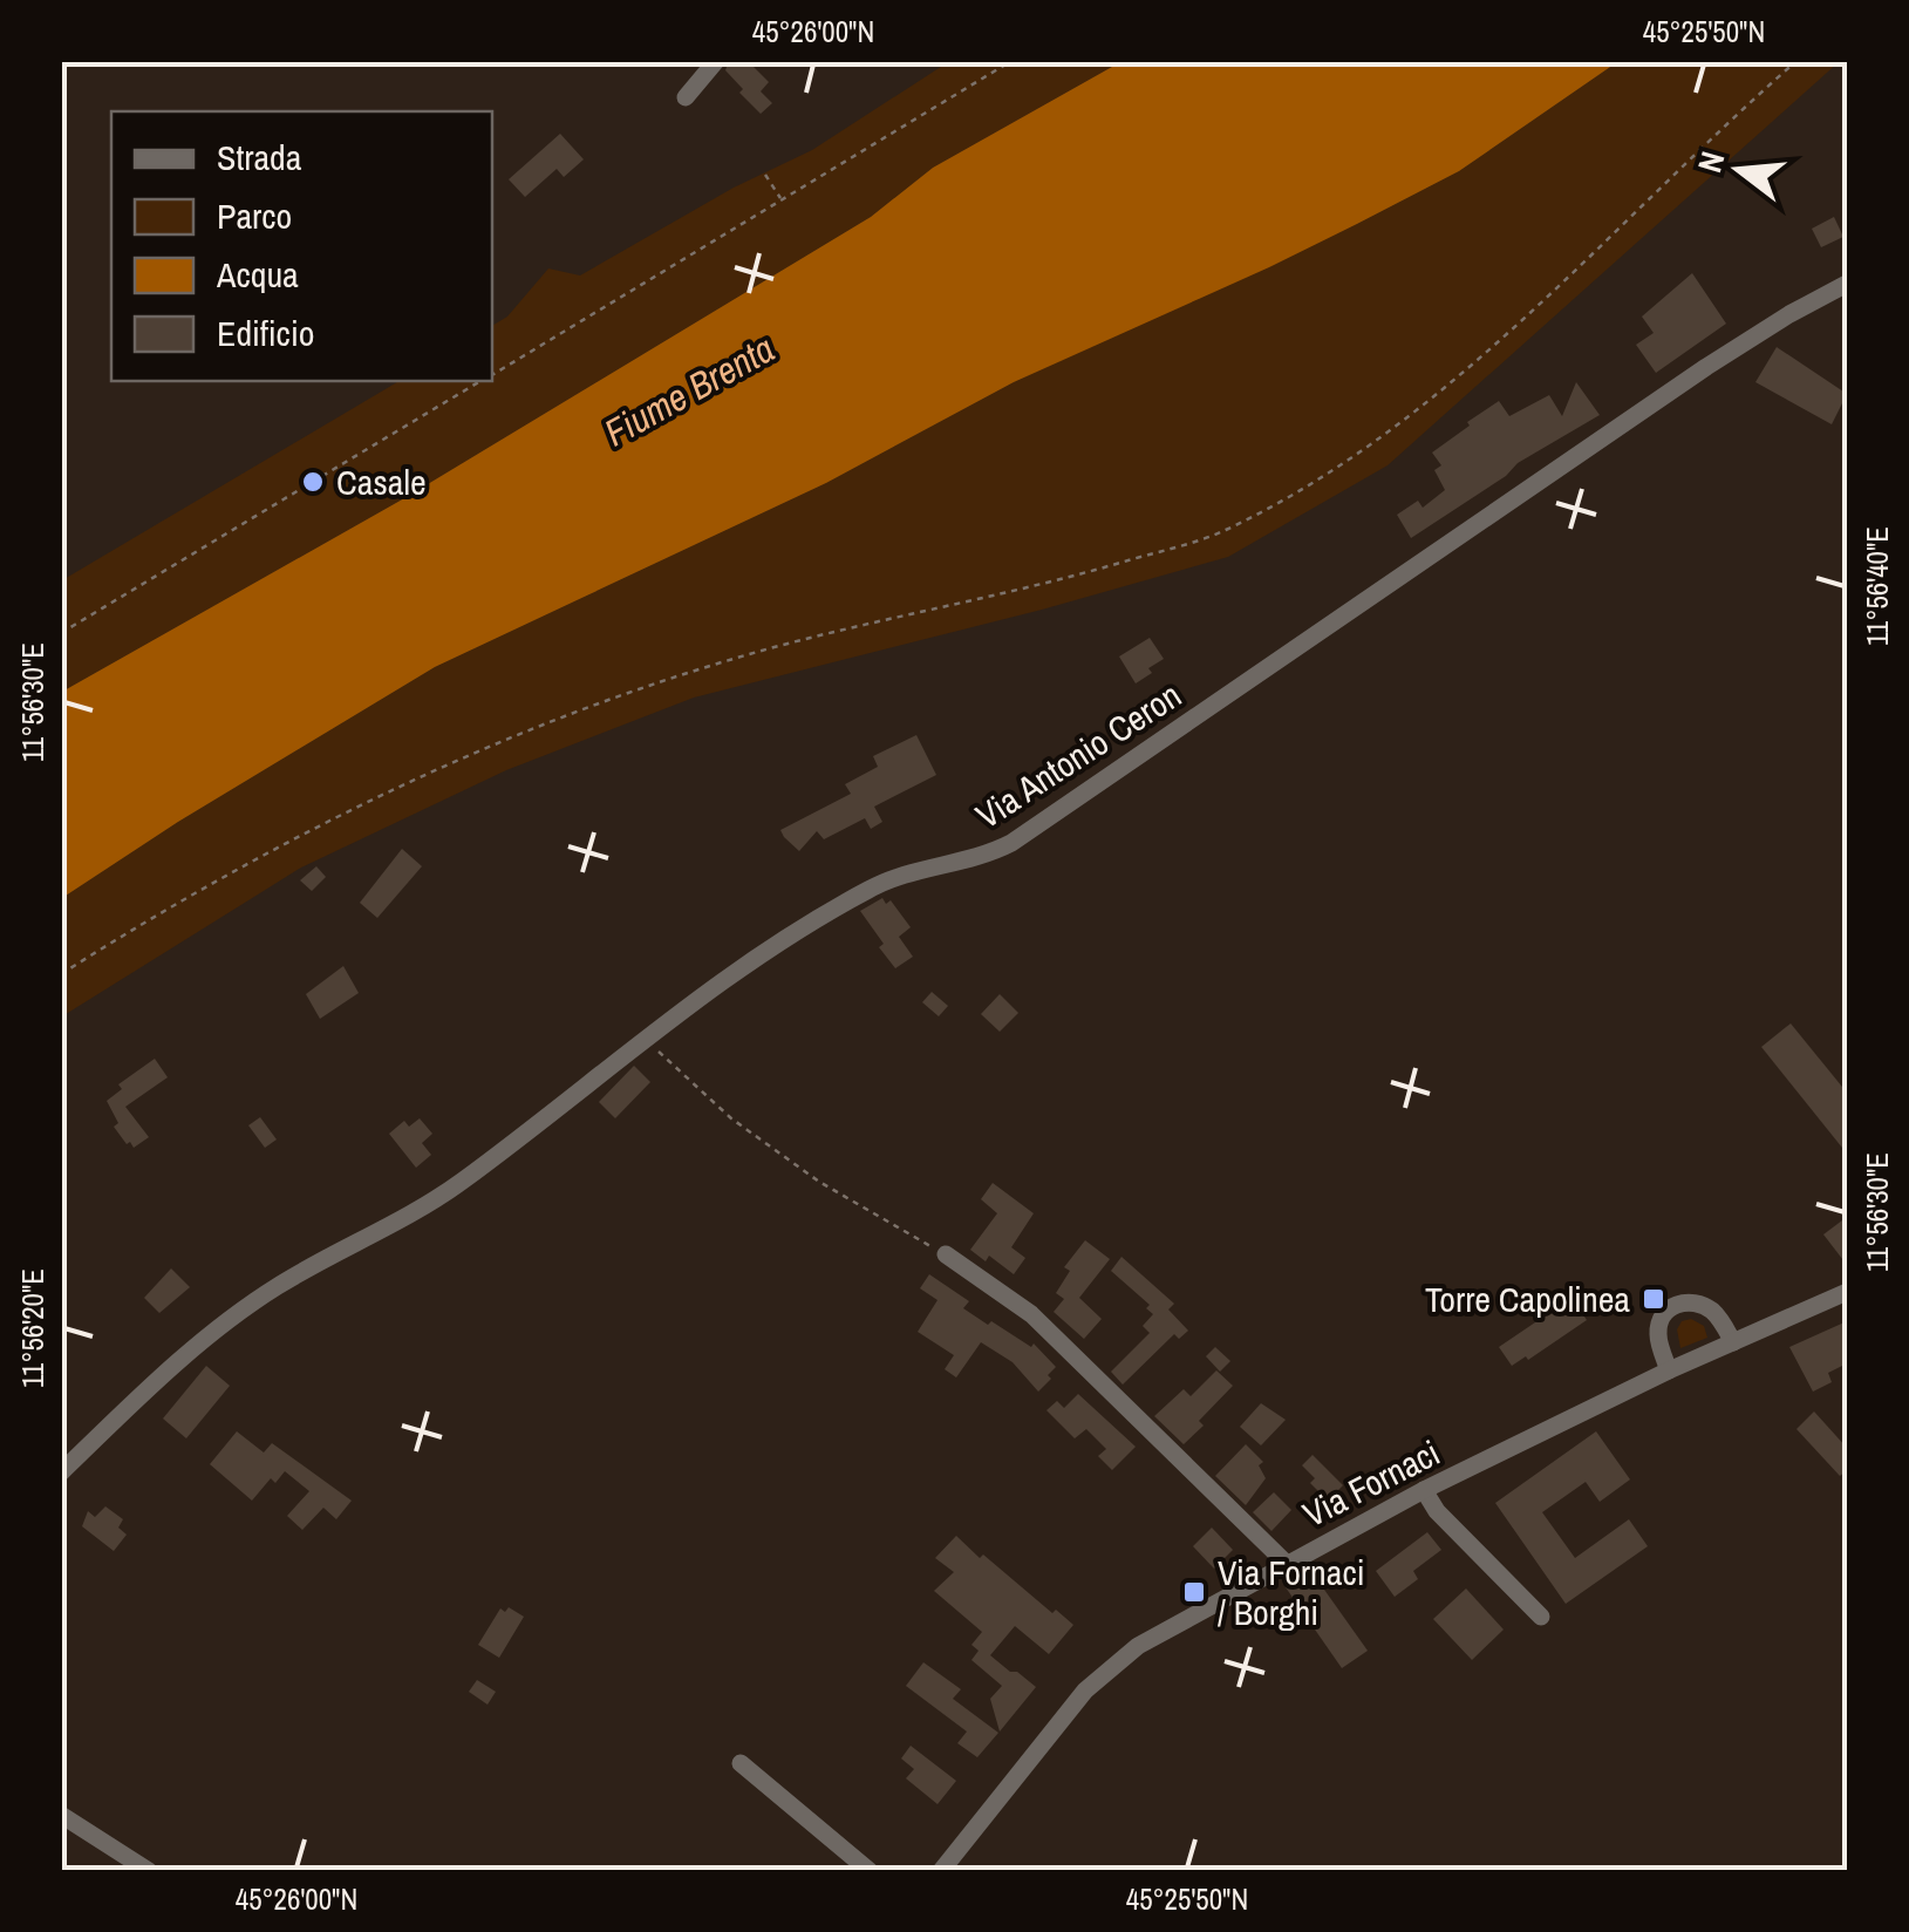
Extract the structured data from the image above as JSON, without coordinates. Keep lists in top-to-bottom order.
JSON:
{
  "streets": {
    "street": ["Via Antonio Ceron", "Via Fornaci"]
  },
  "water": ["Fiume Brenta"],
  "places": {
    "other": ["Casale"],
    "transit": ["Torre Capolinea", "Via Fornaci / Borghi"]
  },
  "legend": [
    "Strada",
    "Parco",
    "Acqua",
    "Edificio"
  ],
  "north": "left",
  "coordinates": [
    "45°26'00\"N",
    "45°25'50\"N",
    "11°56'40\"E",
    "11°56'30\"E",
    "11°56'20\"E"
  ]
}
